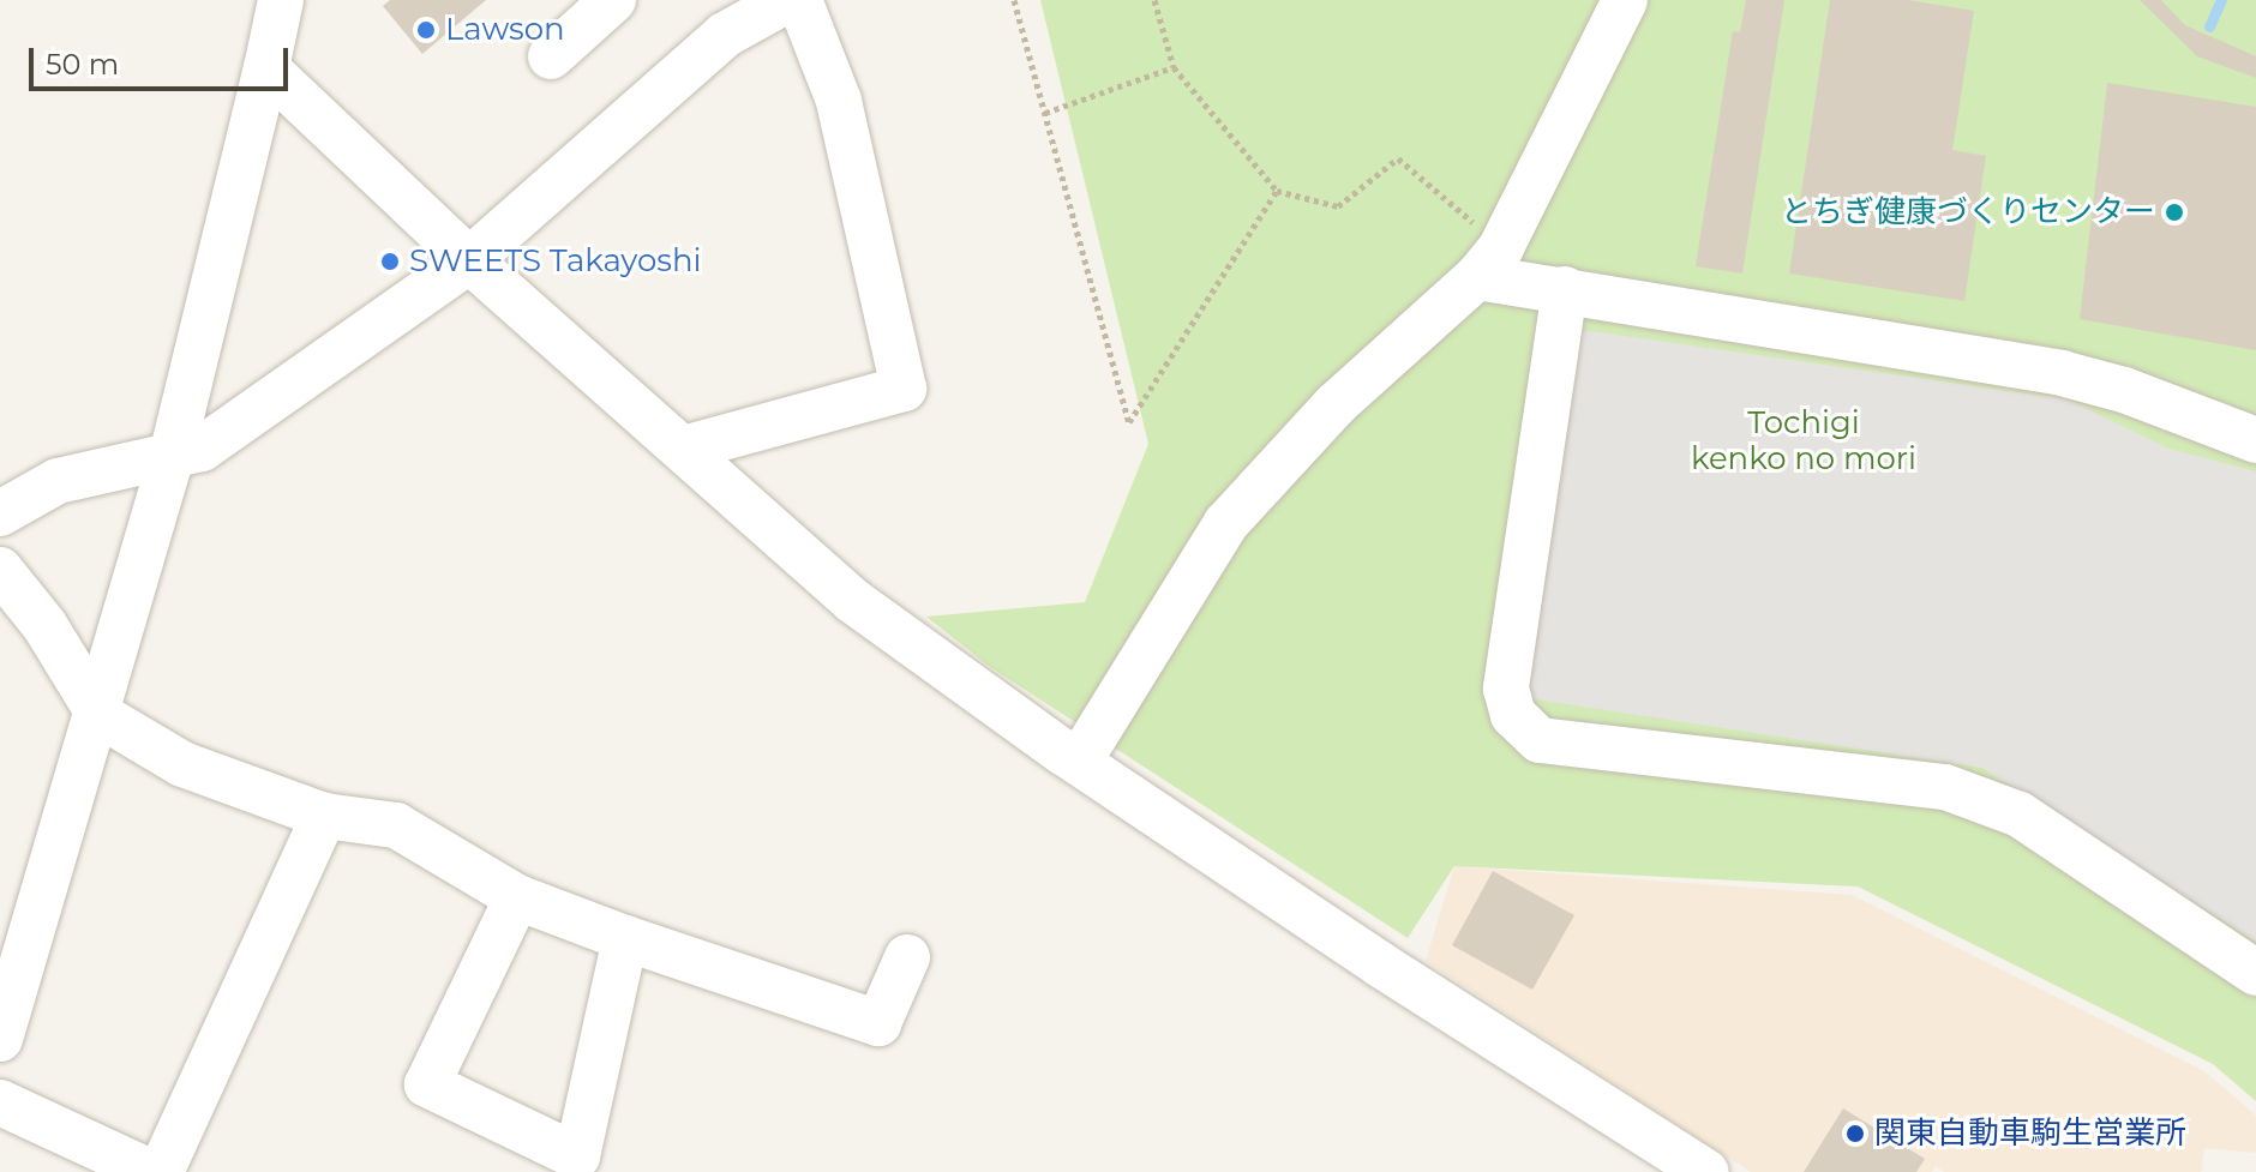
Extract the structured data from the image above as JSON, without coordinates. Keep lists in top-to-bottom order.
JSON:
{
  "parks": ["Tochigi kenko no mori"],
  "places": [
    "Lawson",
    "とちぎ健康づくりセンター",
    "SWEETS Takayoshi",
    "関東自動車駒生営業所"
  ],
  "scale_bar": "50 m"
}
